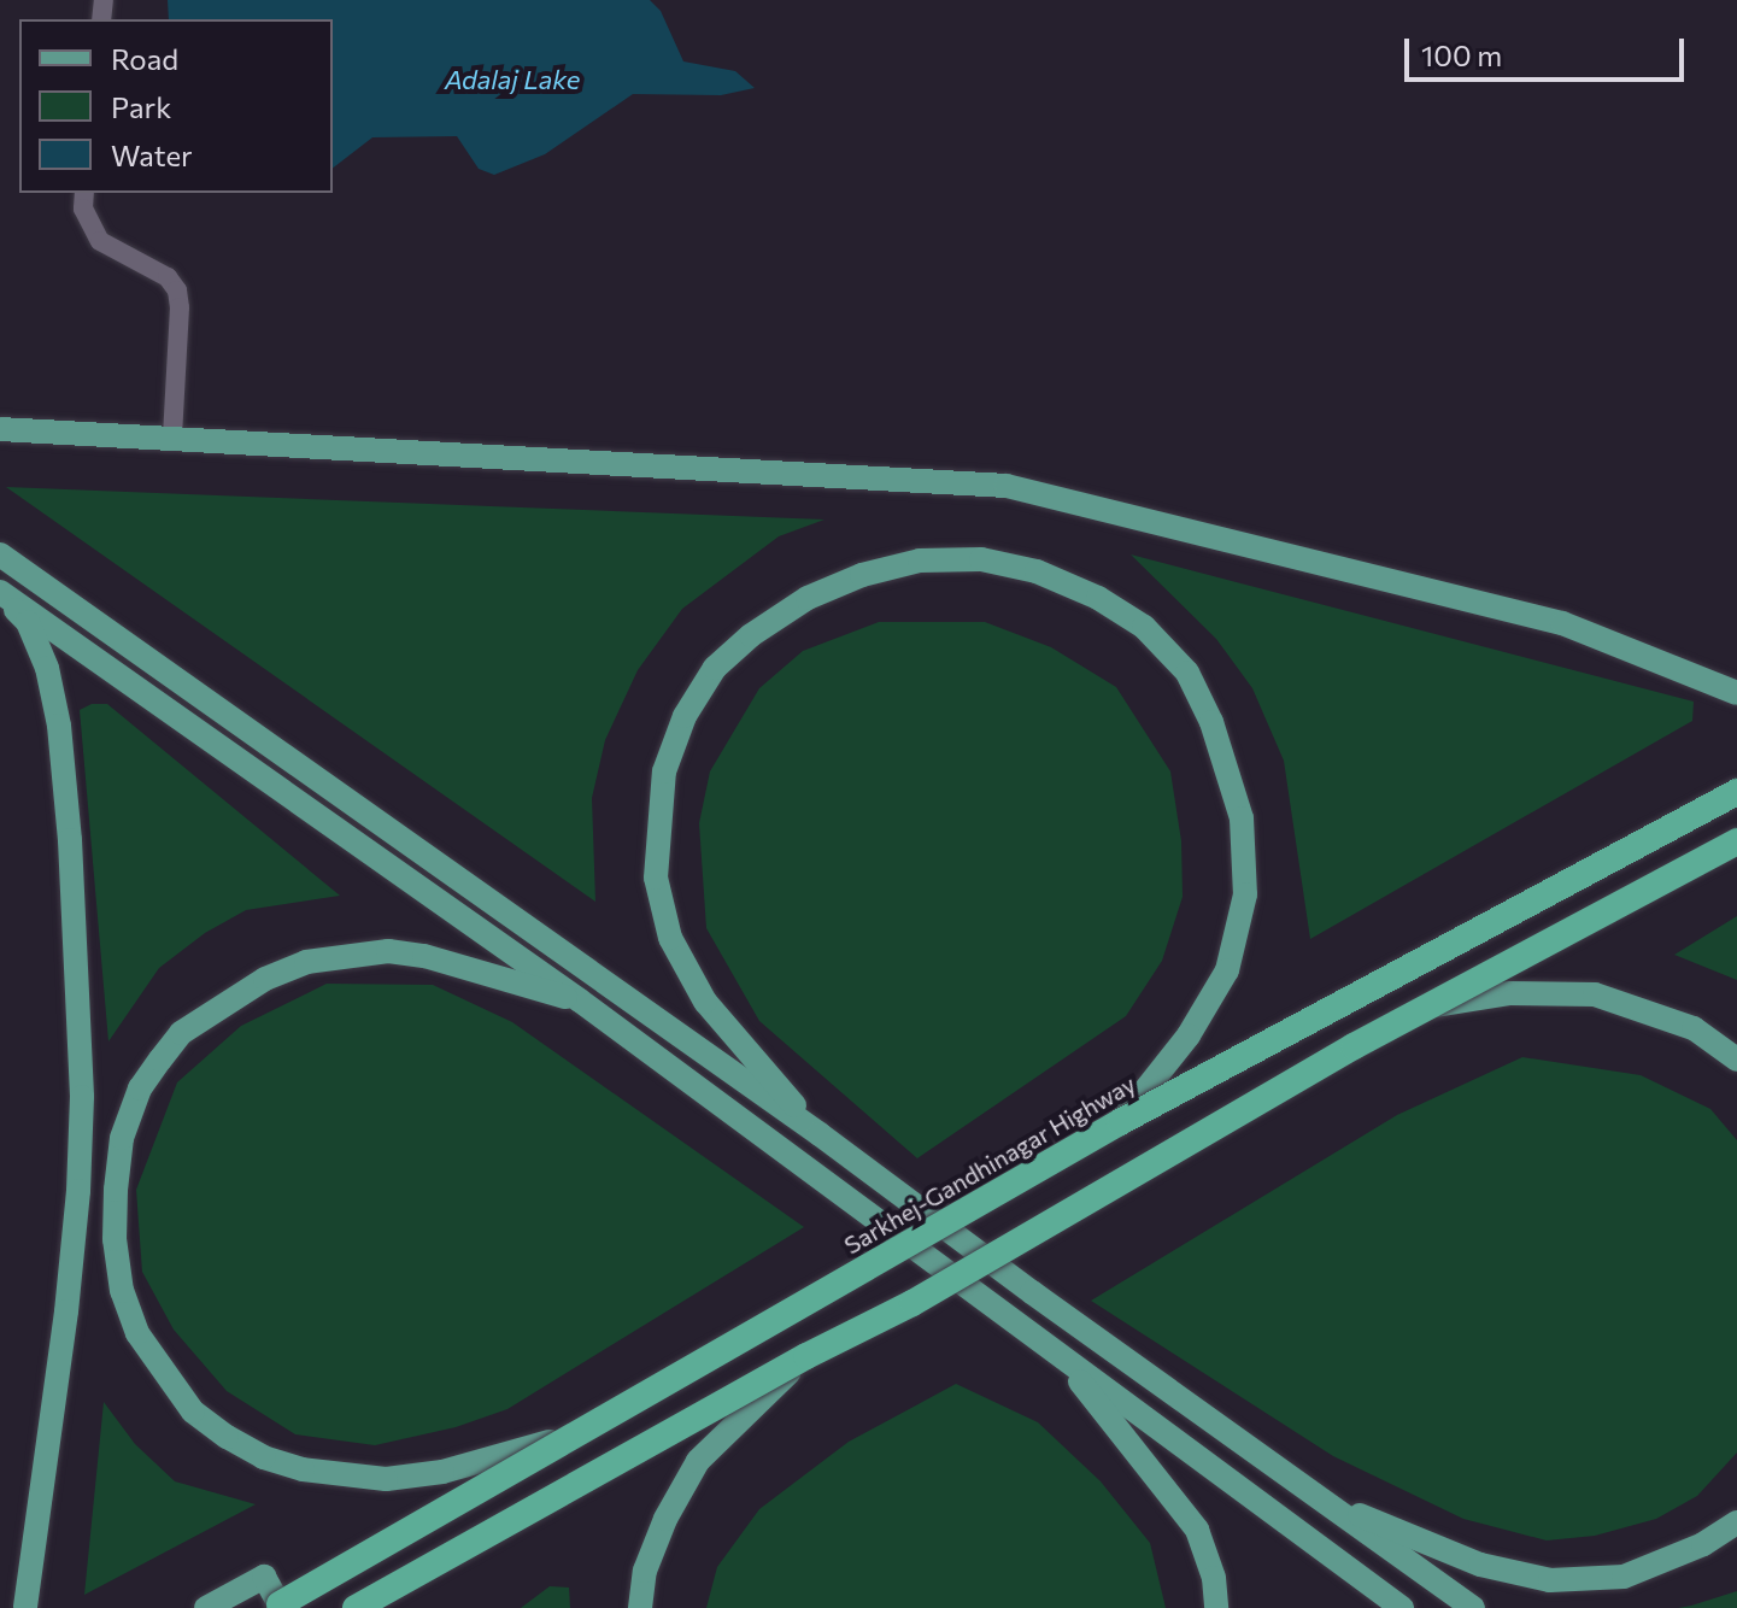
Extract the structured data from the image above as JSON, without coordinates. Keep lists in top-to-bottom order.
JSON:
{
  "streets": {
    "highway": ["Sarkhej-Gandhinagar Highway"]
  },
  "water": ["Adalaj Lake"],
  "legend": ["Road", "Park", "Water"],
  "scale_bar": "100 m"
}
